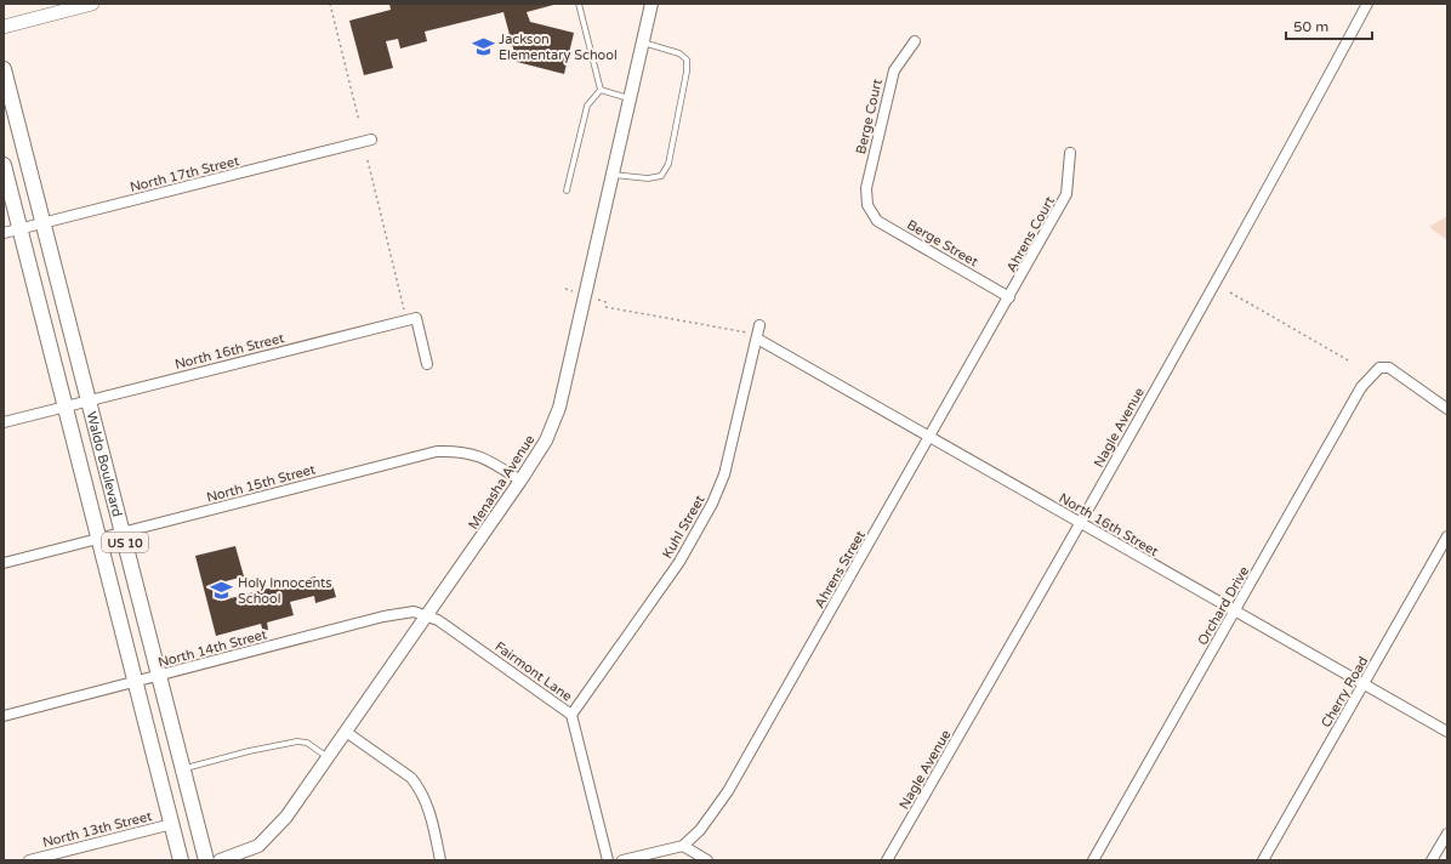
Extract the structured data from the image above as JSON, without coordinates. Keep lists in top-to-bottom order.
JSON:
{
  "streets": {
    "main road": ["Waldo Boulevard", "US 10"],
    "street": [
      "Berge Court",
      "North 17th Street",
      "Ahrens Court",
      "Berge Street",
      "North 16th Street",
      "Nagle Avenue",
      "Menasha Avenue",
      "North 15th Street",
      "Kuhl Street",
      "Ahrens Street",
      "Orchard Drive",
      "North 14th Street",
      "Fairmont Lane",
      "Cherry Road",
      "North 13th Street"
    ]
  },
  "crossings": [
    ["Berge Court", "Berge Street"],
    ["North 17th Street", "Waldo Boulevard"],
    ["Ahrens Court", "Berge Street"],
    ["Ahrens Court", "Ahrens Street"],
    ["Berge Street", "Ahrens Street"],
    ["North 16th Street", "Nagle Avenue"],
    ["North 16th Street", "Waldo Boulevard"],
    ["North 16th Street", "Kuhl Street"],
    ["North 16th Street", "Ahrens Street"],
    ["North 16th Street", "Orchard Drive"],
    ["North 16th Street", "Cherry Road"],
    ["Waldo Boulevard", "North 15th Street"],
    ["Waldo Boulevard", "North 14th Street"],
    ["Waldo Boulevard", "North 13th Street"],
    ["Menasha Avenue", "North 15th Street"],
    ["Menasha Avenue", "North 14th Street"],
    ["Menasha Avenue", "Fairmont Lane"],
    ["Kuhl Street", "Fairmont Lane"],
    ["North 14th Street", "Fairmont Lane"]
  ],
  "places": {
    "school or university": ["Jackson Elementary School", "Holy Innocents School"]
  },
  "scale_bar": "50 m"
}
